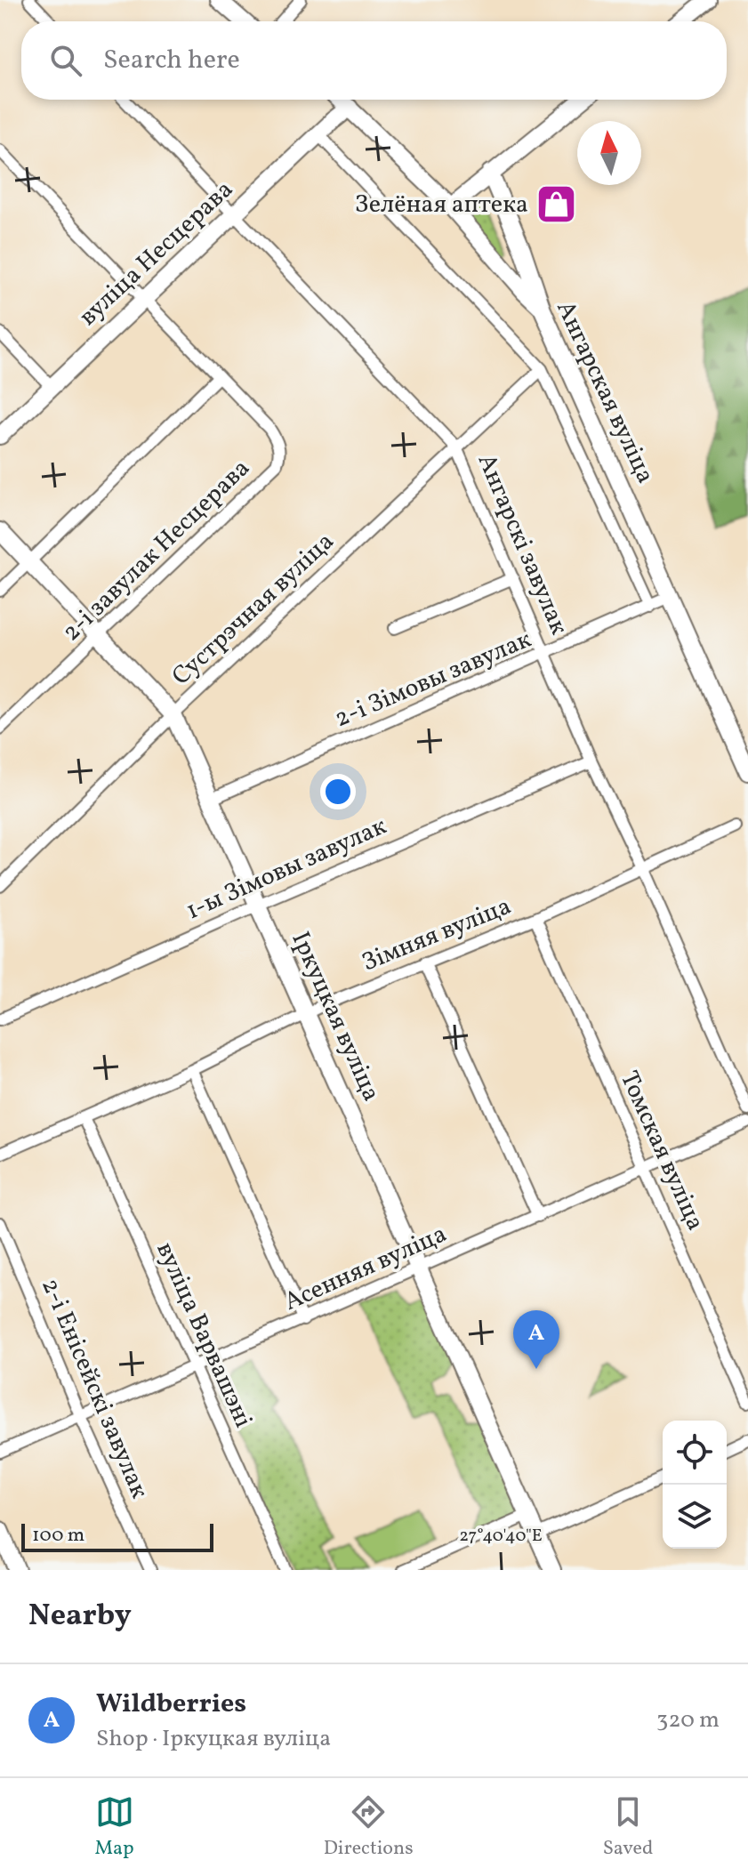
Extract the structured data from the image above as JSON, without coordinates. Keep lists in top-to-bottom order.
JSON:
{
  "streets": {
    "main road": ["вуліца Несцерава", "Ангарская вуліца", "Іркуцкая вуліца"],
    "street": [
      "Ангарскі завулак",
      "2-і завулак Несцерава",
      "Сустрэчная вуліца",
      "2-і Зімовы завулак",
      "1-ы Зімовы завулак",
      "Зімняя вуліца",
      "Томская вуліца",
      "Асенняя вуліца",
      "вуліца Варвашэні",
      "2-і Енісейскі завулак"
    ]
  },
  "crossings": [
    ["вуліца Несцерава", "Ангарская вуліца"],
    ["вуліца Несцерава", "Ангарскі завулак"],
    ["вуліца Несцерава", "2-і завулак Несцерава"],
    ["Ангарская вуліца", "2-і Зімовы завулак"],
    ["Ангарскі завулак", "Сустрэчная вуліца"],
    ["Ангарскі завулак", "2-і Зімовы завулак"],
    ["Ангарскі завулак", "1-ы Зімовы завулак"],
    ["Ангарскі завулак", "Зімняя вуліца"],
    ["2-і завулак Несцерава", "Іркуцкая вуліца"],
    ["Сустрэчная вуліца", "Іркуцкая вуліца"],
    ["2-і Зімовы завулак", "Іркуцкая вуліца"],
    ["1-ы Зімовы завулак", "Іркуцкая вуліца"],
    ["Зімняя вуліца", "Іркуцкая вуліца"],
    ["Зімняя вуліца", "Томская вуліца"],
    ["Зімняя вуліца", "вуліца Варвашэні"],
    ["Іркуцкая вуліца", "Асенняя вуліца"],
    ["Томская вуліца", "Асенняя вуліца"],
    ["Асенняя вуліца", "вуліца Варвашэні"],
    ["Асенняя вуліца", "2-і Енісейскі завулак"]
  ],
  "places": {
    "shop": ["Зелёная аптека"]
  },
  "scale_bar": "100 m",
  "north": "top",
  "page": {
    "search": "Search here",
    "pins": "A",
    "scale": "100 m",
    "heading": "Nearby",
    "list": [
      {
        "mark": "A",
        "name": "Wildberries",
        "note": "Shop · Іркуцкая вуліца",
        "value": "320 m"
      }
    ],
    "nav": ["Map", "Directions", "Saved"]
  },
  "coordinates": ["27°40'40\"E"]
}
